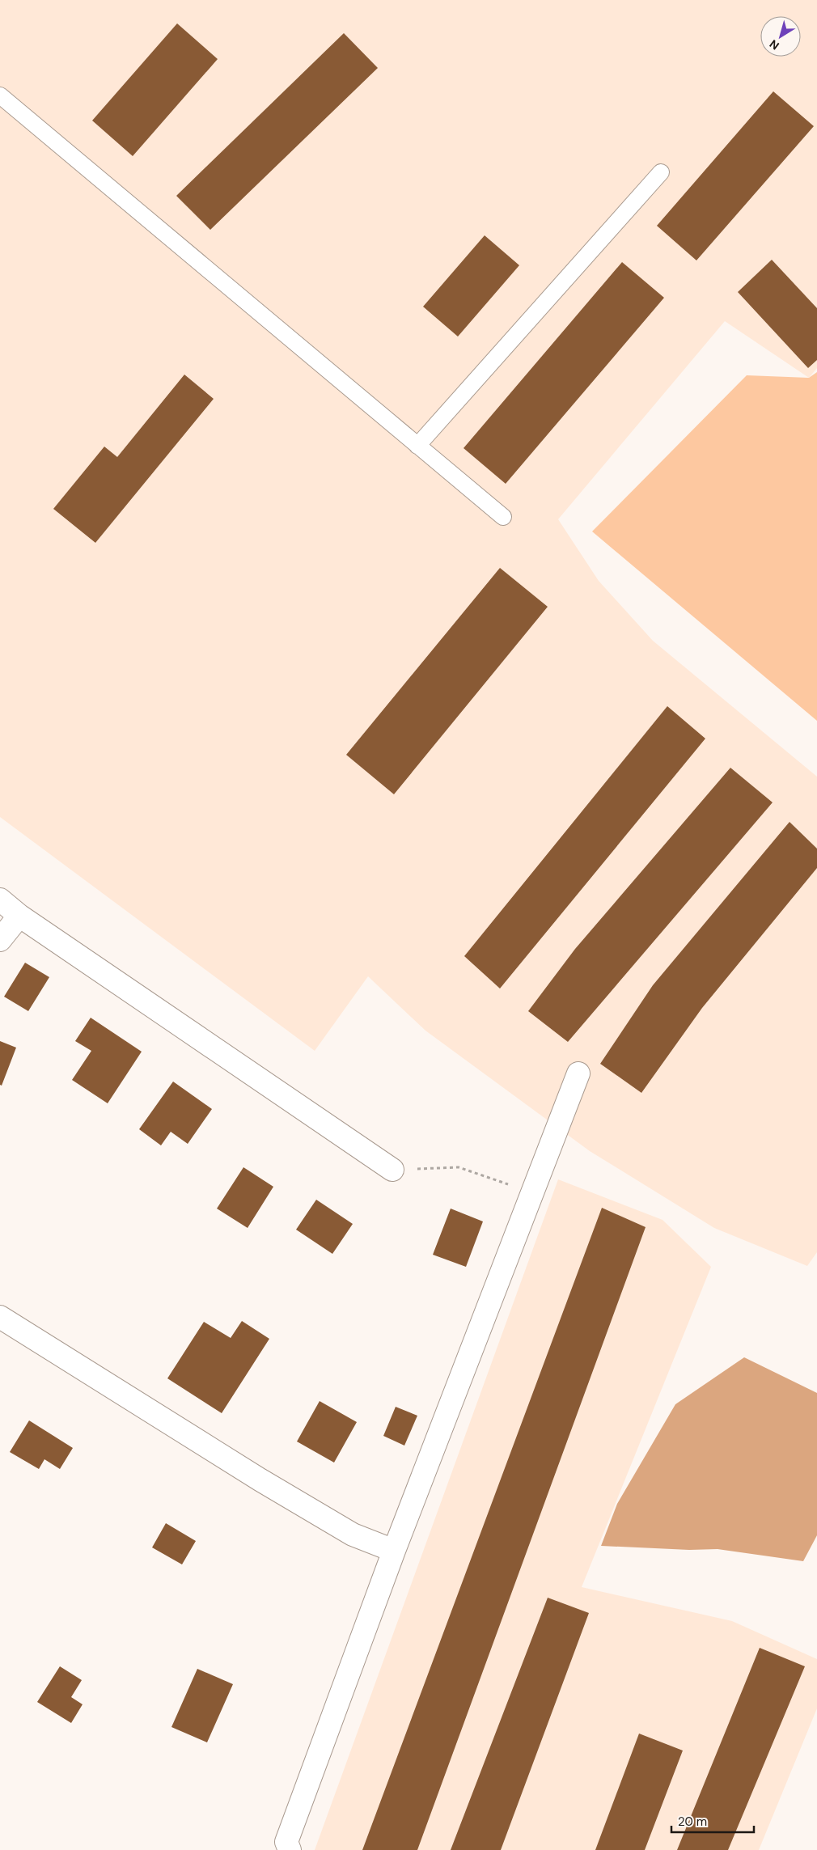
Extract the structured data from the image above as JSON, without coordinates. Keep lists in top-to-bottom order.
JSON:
{
  "scale_bar": "20 m",
  "north": "bottom left"
}
